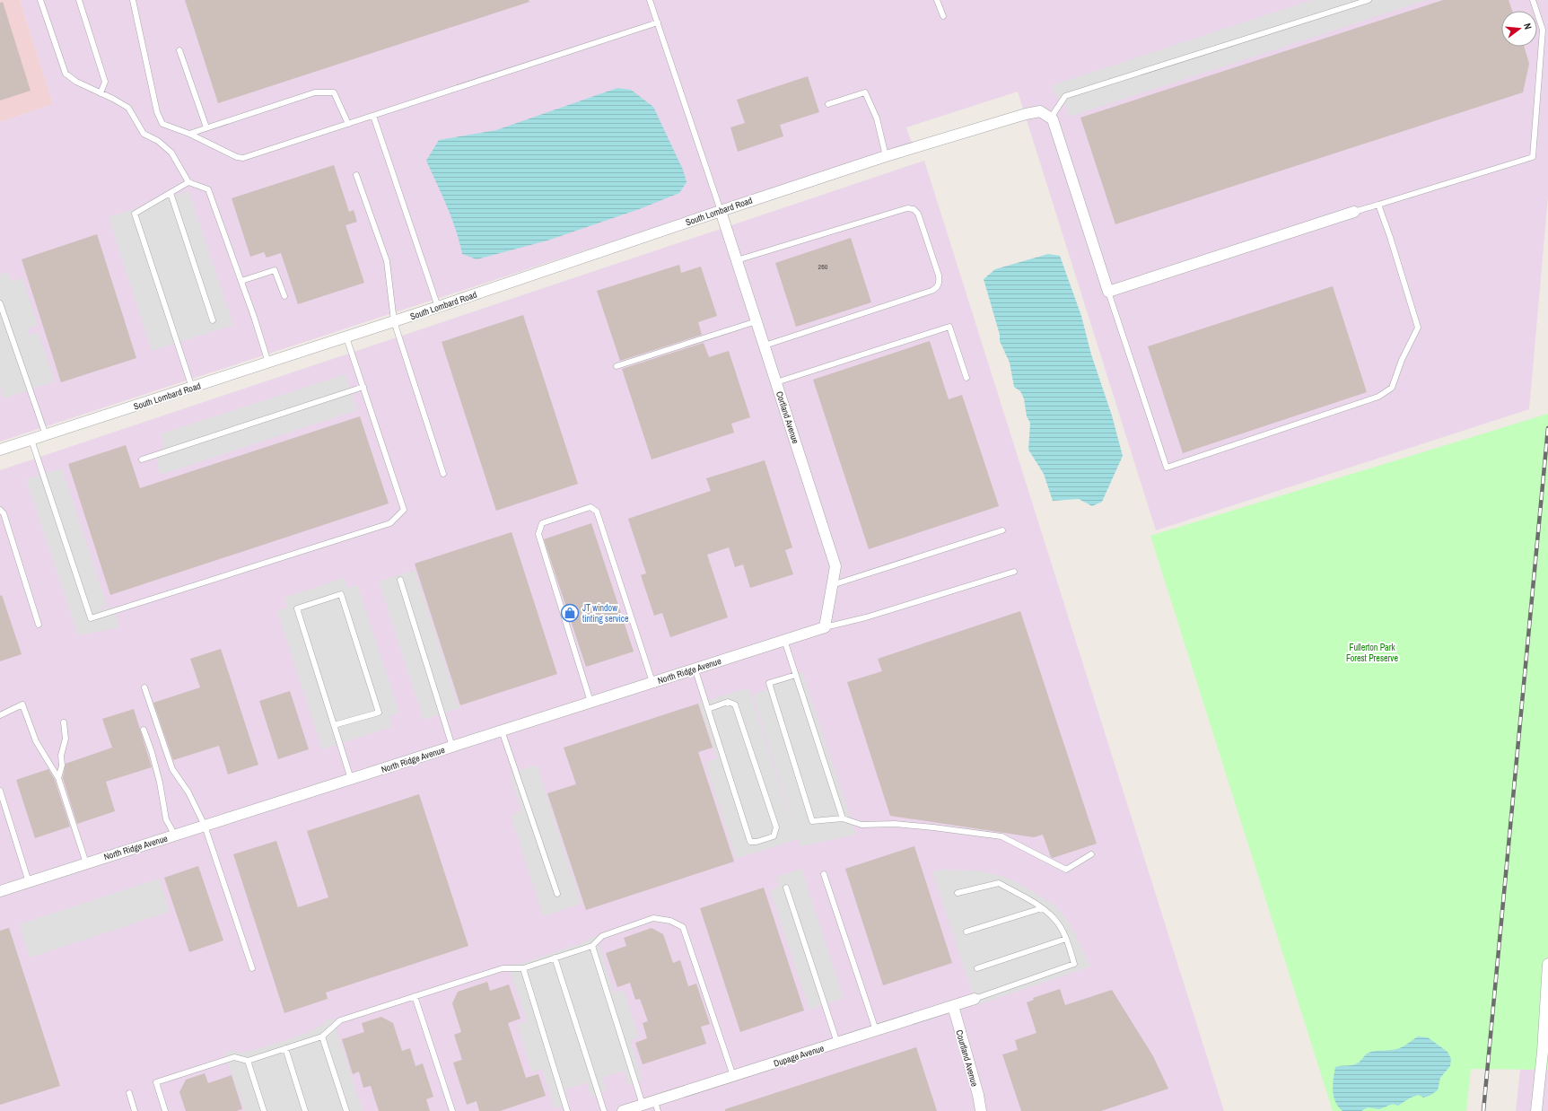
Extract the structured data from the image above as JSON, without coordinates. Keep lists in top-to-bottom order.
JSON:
{
  "streets": {
    "street": [
      "South Lombard Road",
      "Cortland Avenue",
      "North Ridge Avenue",
      "Dupage Avenue",
      "Courtland Avenue"
    ]
  },
  "crossings": [
    ["South Lombard Road", "Cortland Avenue"],
    ["Cortland Avenue", "North Ridge Avenue"],
    ["Dupage Avenue", "Courtland Avenue"]
  ],
  "parks": ["Fullerton Park Forest Preserve"],
  "places": {
    "shop": ["JT window tinting service"]
  },
  "house_numbers": ["260"],
  "north": "right"
}
